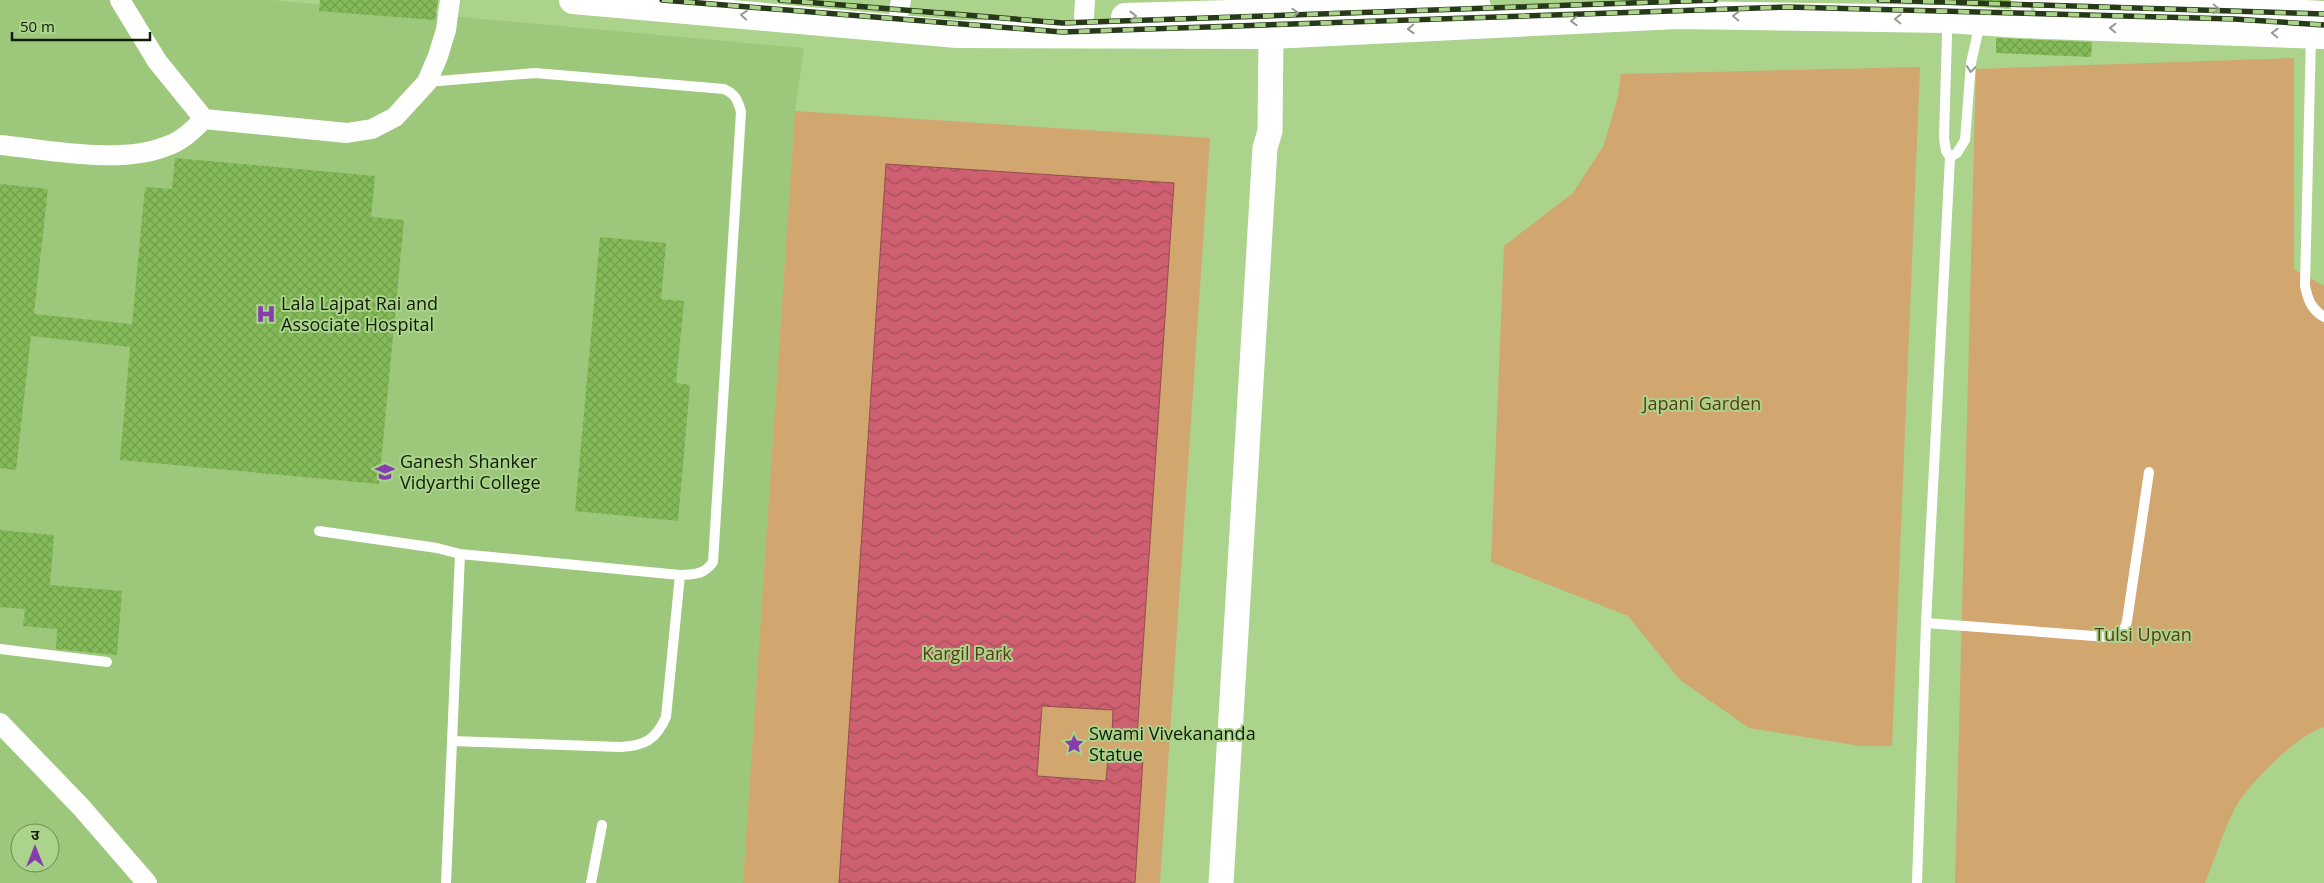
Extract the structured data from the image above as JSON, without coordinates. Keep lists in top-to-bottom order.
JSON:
{
  "parks": ["Japani Garden", "Tulsi Upvan", "Kargil Park"],
  "places": {
    "hospital": ["Lala Lajpat Rai and Associate Hospital"],
    "school or university": ["Ganesh Shanker Vidyarthi College"],
    "place": ["Swami Vivekananda Statue"]
  },
  "scale_bar": "50 m",
  "north": "top"
}
